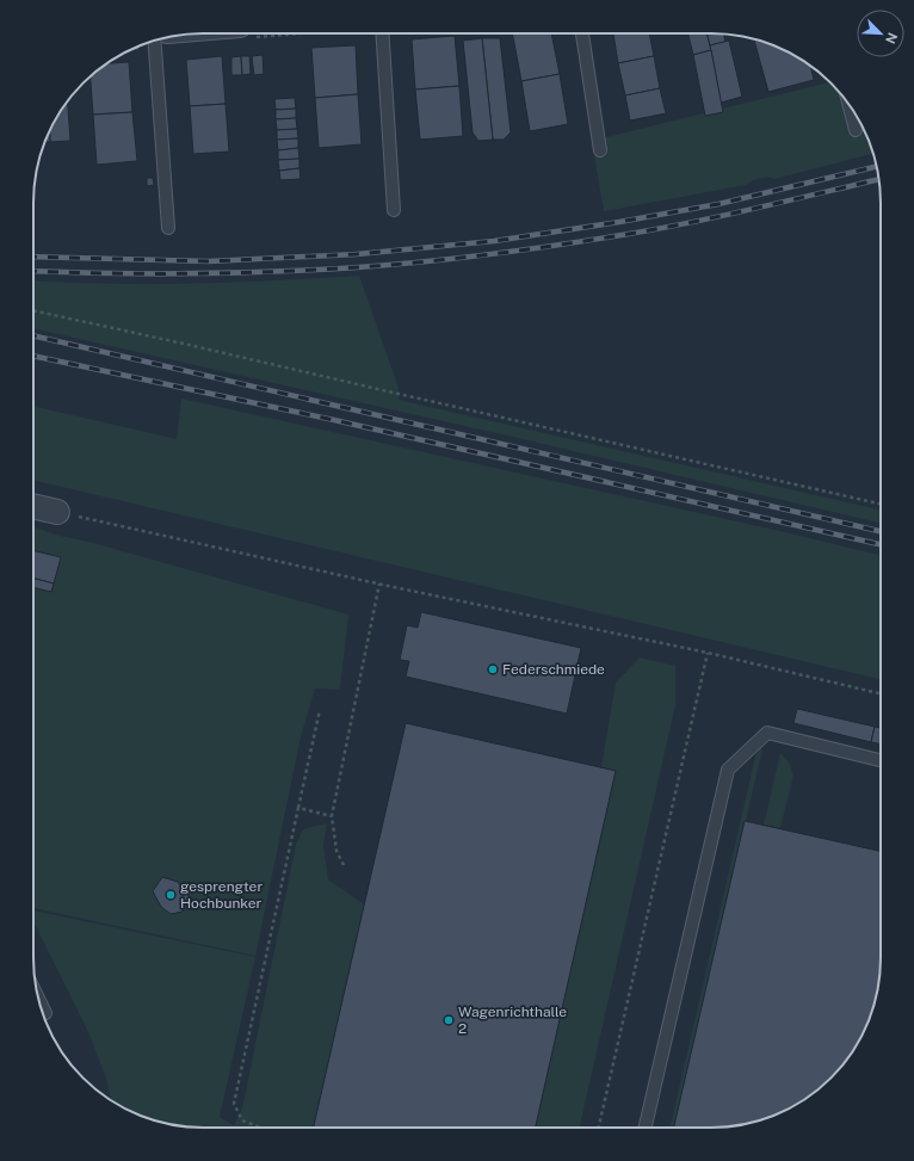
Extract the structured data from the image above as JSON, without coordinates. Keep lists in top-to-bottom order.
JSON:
{
  "places": ["Federschmiede", "gesprengter Hochbunker", "Wagenrichthalle 2"],
  "north": "bottom right"
}
